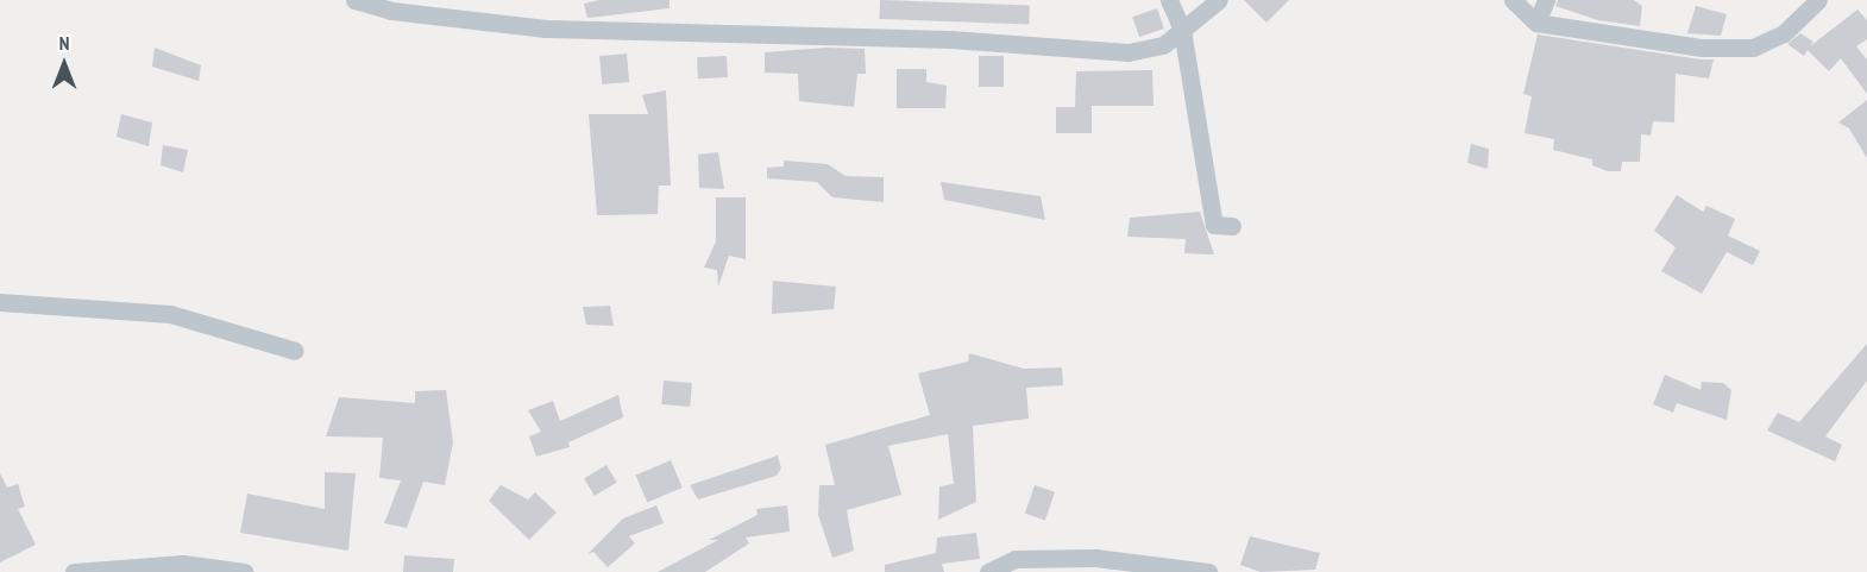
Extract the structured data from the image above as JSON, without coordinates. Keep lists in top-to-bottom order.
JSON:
{
  "north": "top"
}
